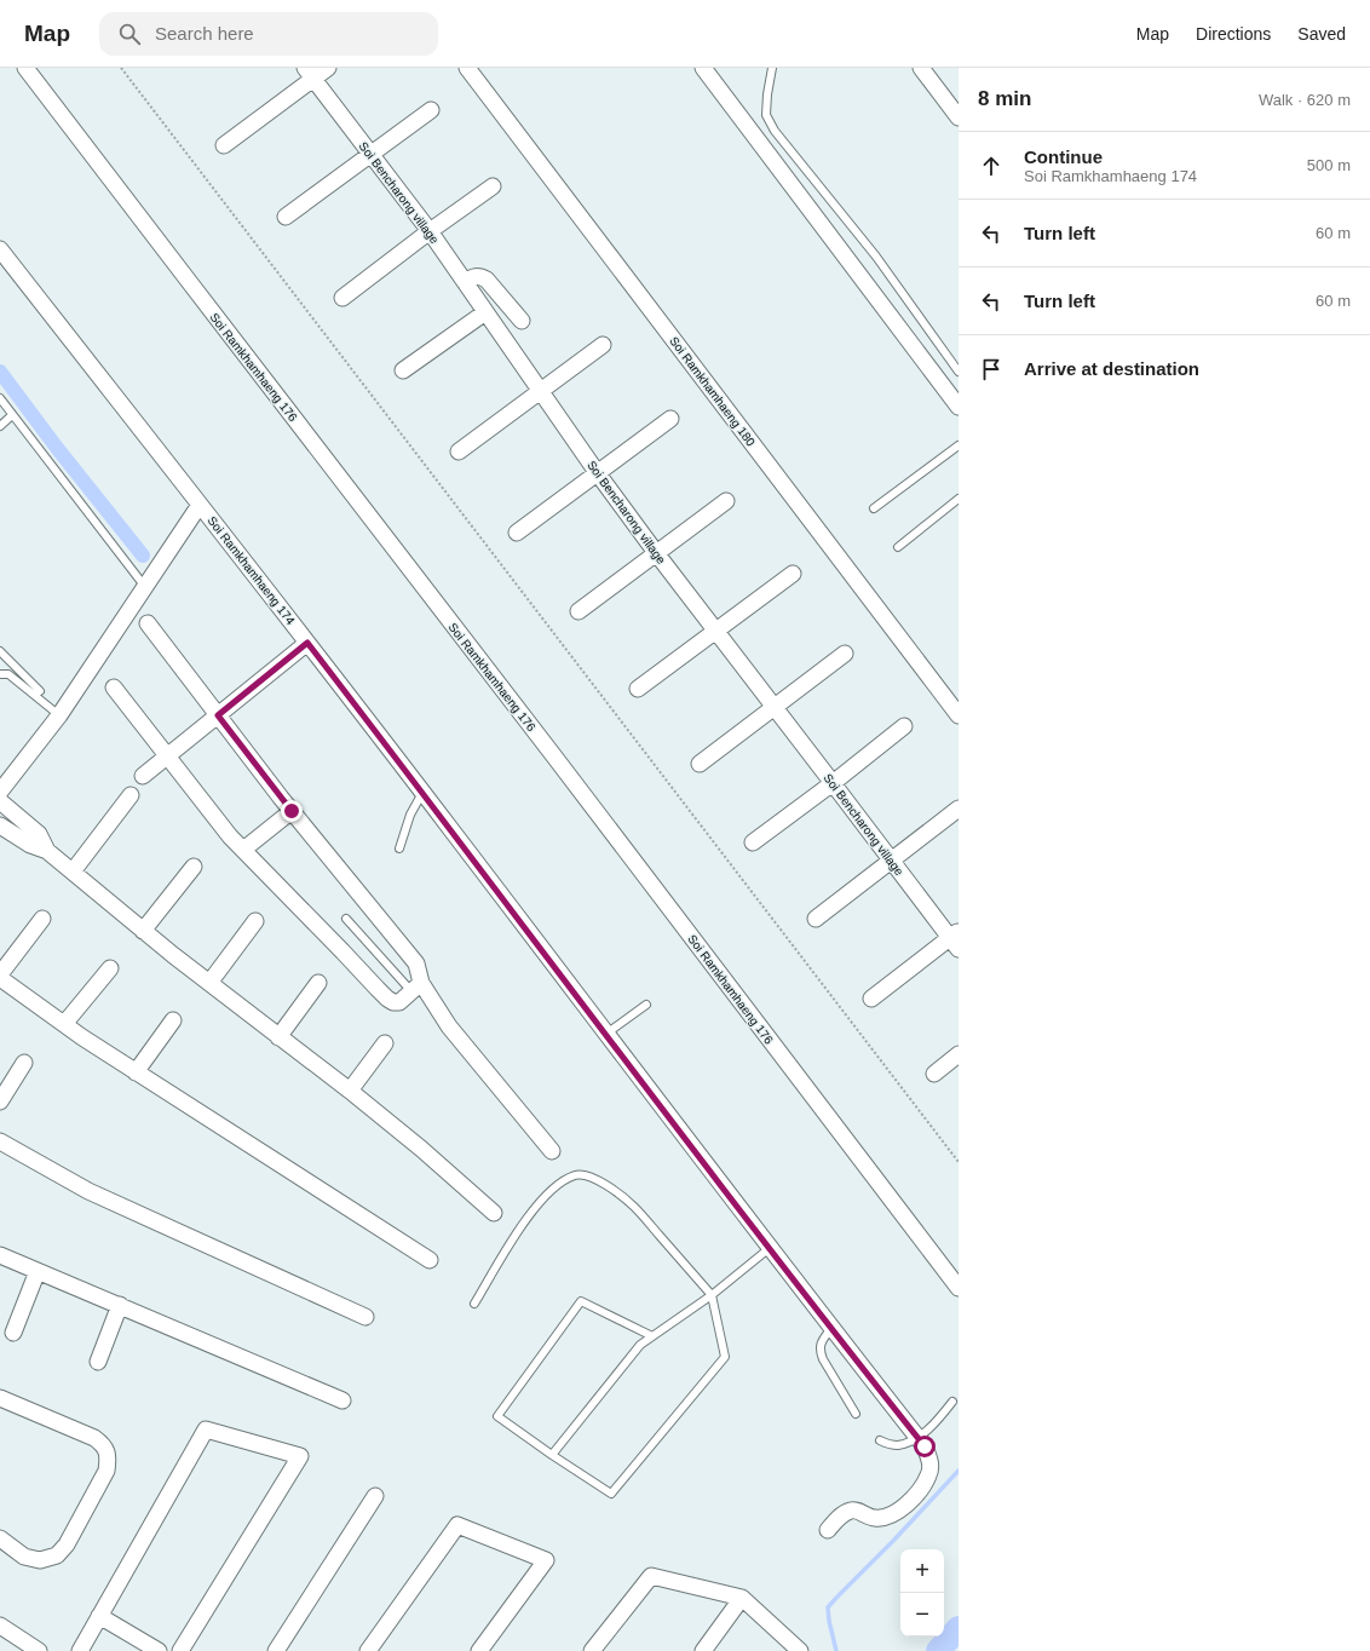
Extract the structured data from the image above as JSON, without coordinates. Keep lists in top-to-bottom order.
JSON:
{
  "streets": {
    "street": [
      "Soi Bencharong village",
      "Soi Ramkhamhaeng 176",
      "Soi Ramkhamhaeng 180",
      "Soi Ramkhamhaeng 174"
    ]
  },
  "page": {
    "header": "Map",
    "search": "Search here",
    "nav": ["Map", "Directions", "Saved"],
    "heading": ["8 min", "Walk · 620 m"],
    "list": [
      ["Continue", "Soi Ramkhamhaeng 174", "500 m"],
      ["Turn left", "60 m"],
      ["Turn left", "60 m"],
      "Arrive at destination"
    ],
    "map_buttons": ["+", "−"]
  }
}
